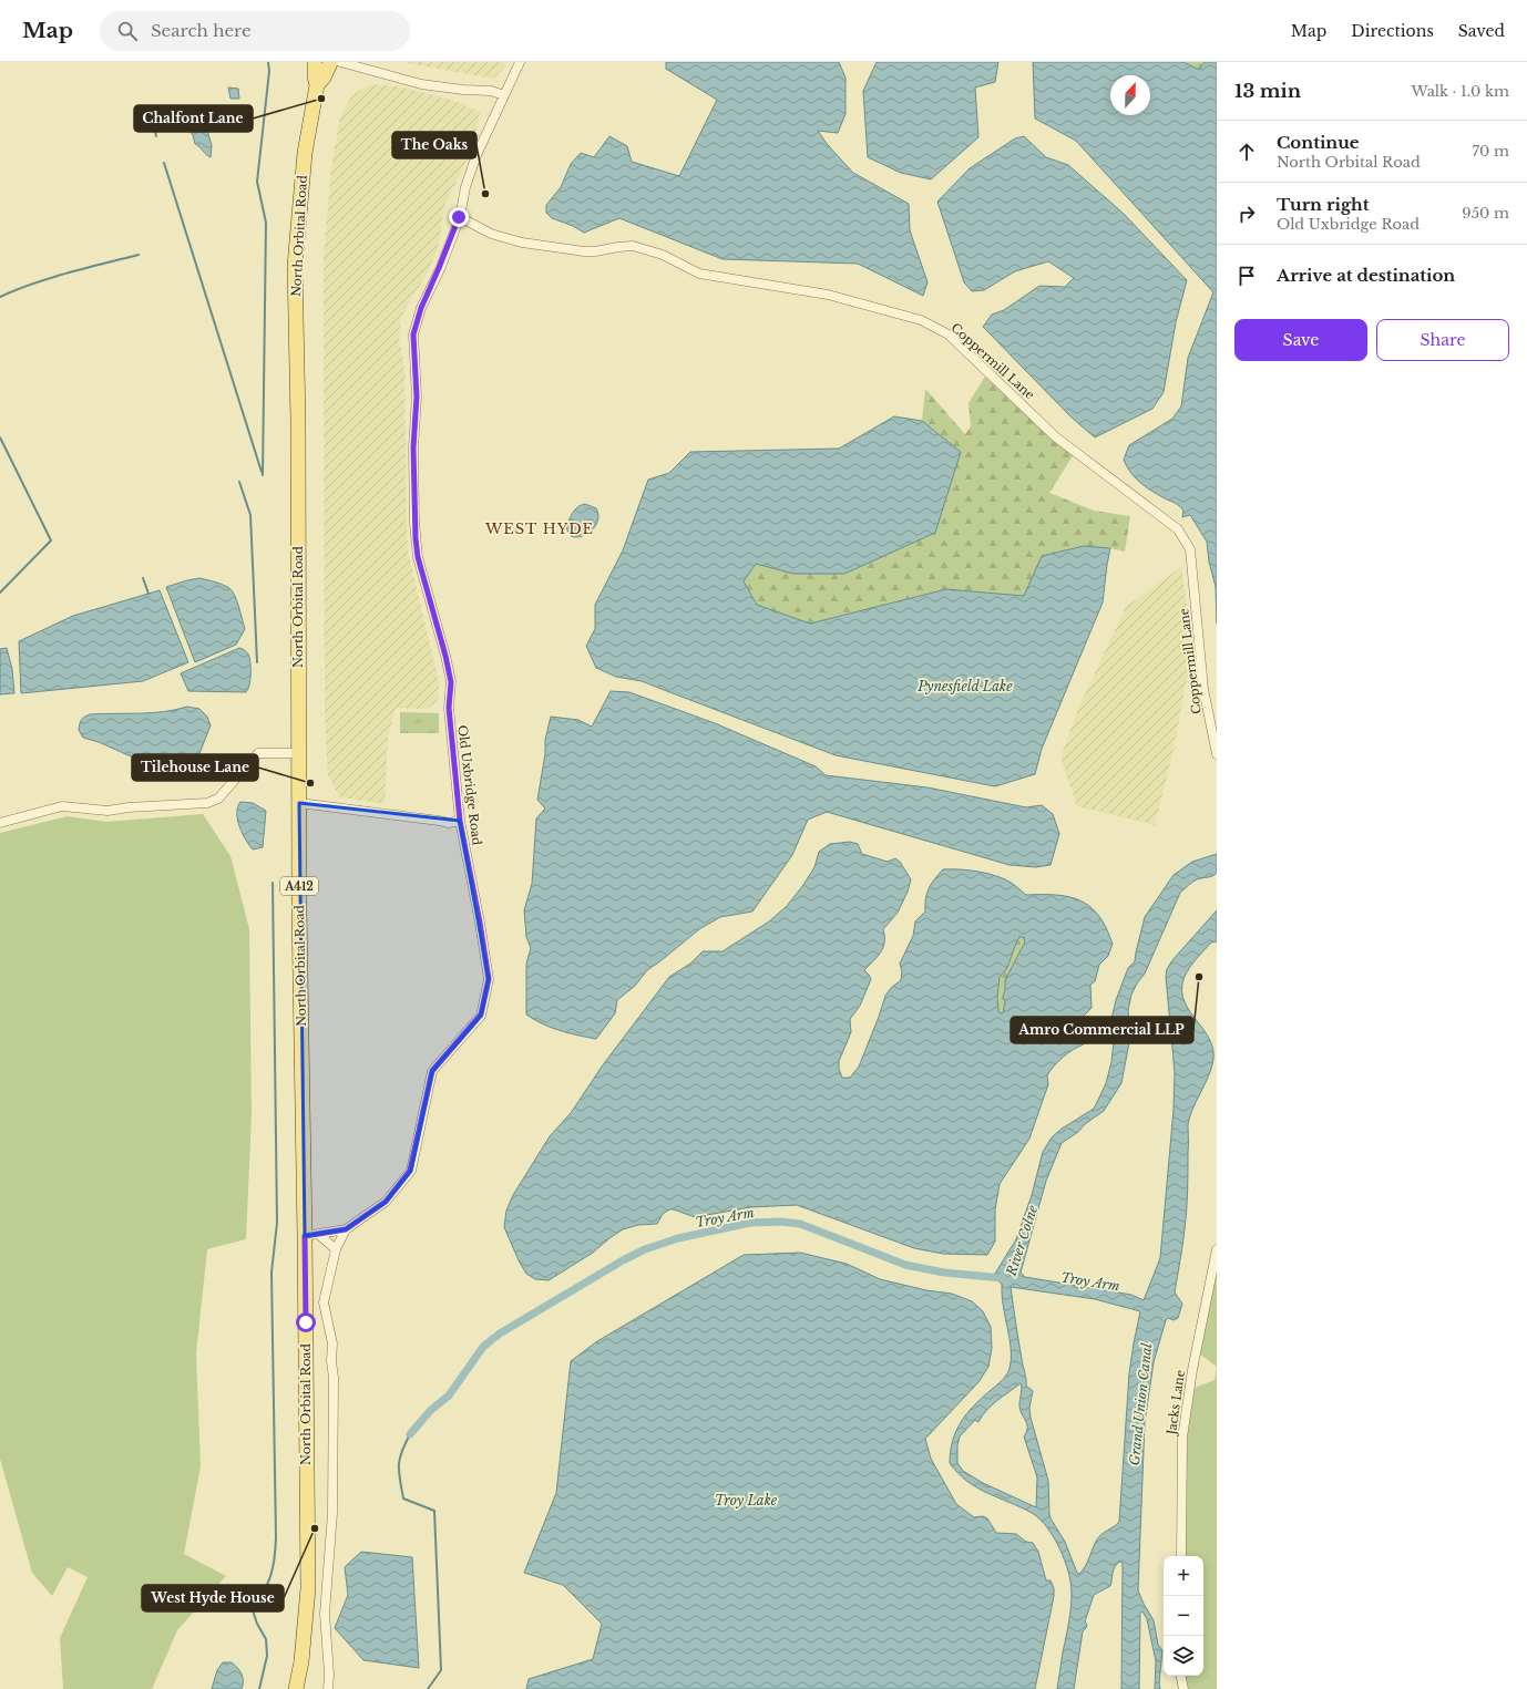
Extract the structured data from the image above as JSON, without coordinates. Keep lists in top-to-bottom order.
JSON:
{
  "streets": {
    "main road": ["North Orbital Road", "A412"],
    "street": ["Coppermill Lane", "Old Uxbridge Road", "Jacks Lane"]
  },
  "crossings": [
    ["North Orbital Road", "Old Uxbridge Road"],
    ["Coppermill Lane", "Old Uxbridge Road"]
  ],
  "districts": ["WEST HYDE"],
  "water": [
    "Pynesfield Lake",
    "Troy Arm",
    "River Colne",
    "Grand Union Canal",
    "Troy Lake"
  ],
  "places": [
    "Chalfont Lane",
    "The Oaks",
    "Tilehouse Lane",
    "Amro Commercial LLP",
    "West Hyde House"
  ],
  "north": "top",
  "page": {
    "header": "Map",
    "search": "Search here",
    "nav": ["Map", "Directions", "Saved"],
    "heading": ["13 min", "Walk · 1.0 km"],
    "list": [
      ["Continue", "North Orbital Road", "70 m"],
      ["Turn right", "Old Uxbridge Road", "950 m"],
      "Arrive at destination"
    ],
    "buttons": ["Save", "Share"],
    "map_buttons": ["+", "−"]
  }
}
